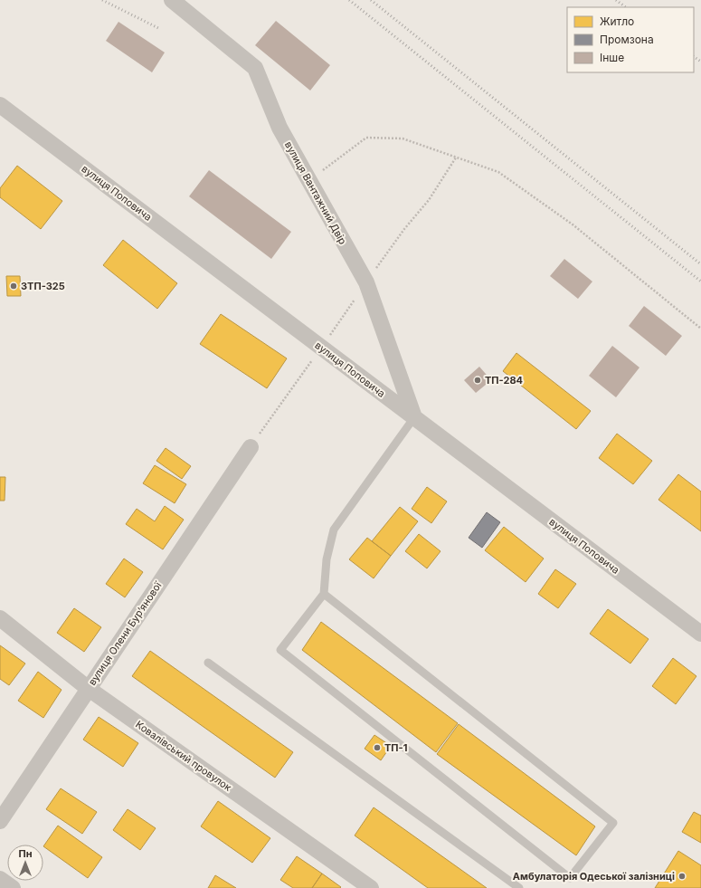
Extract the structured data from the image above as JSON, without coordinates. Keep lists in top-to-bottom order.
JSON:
{
  "streets": {
    "street": [
      "вулиця Поповича",
      "вулиця Вантажний Двір",
      "вулиця Олени Бурʼянової",
      "Ковалівський провулок"
    ]
  },
  "crossings": [
    ["вулиця Поповича", "вулиця Вантажний Двір"],
    ["вулиця Олени Бурʼянової", "Ковалівський провулок"]
  ],
  "places": [
    "ЗТП-325",
    "ТП-284",
    "ТП-1",
    "Амбулаторія Одеської залізниці"
  ],
  "legend": ["Житло", "Промзона", "Інше"],
  "north": "top"
}
